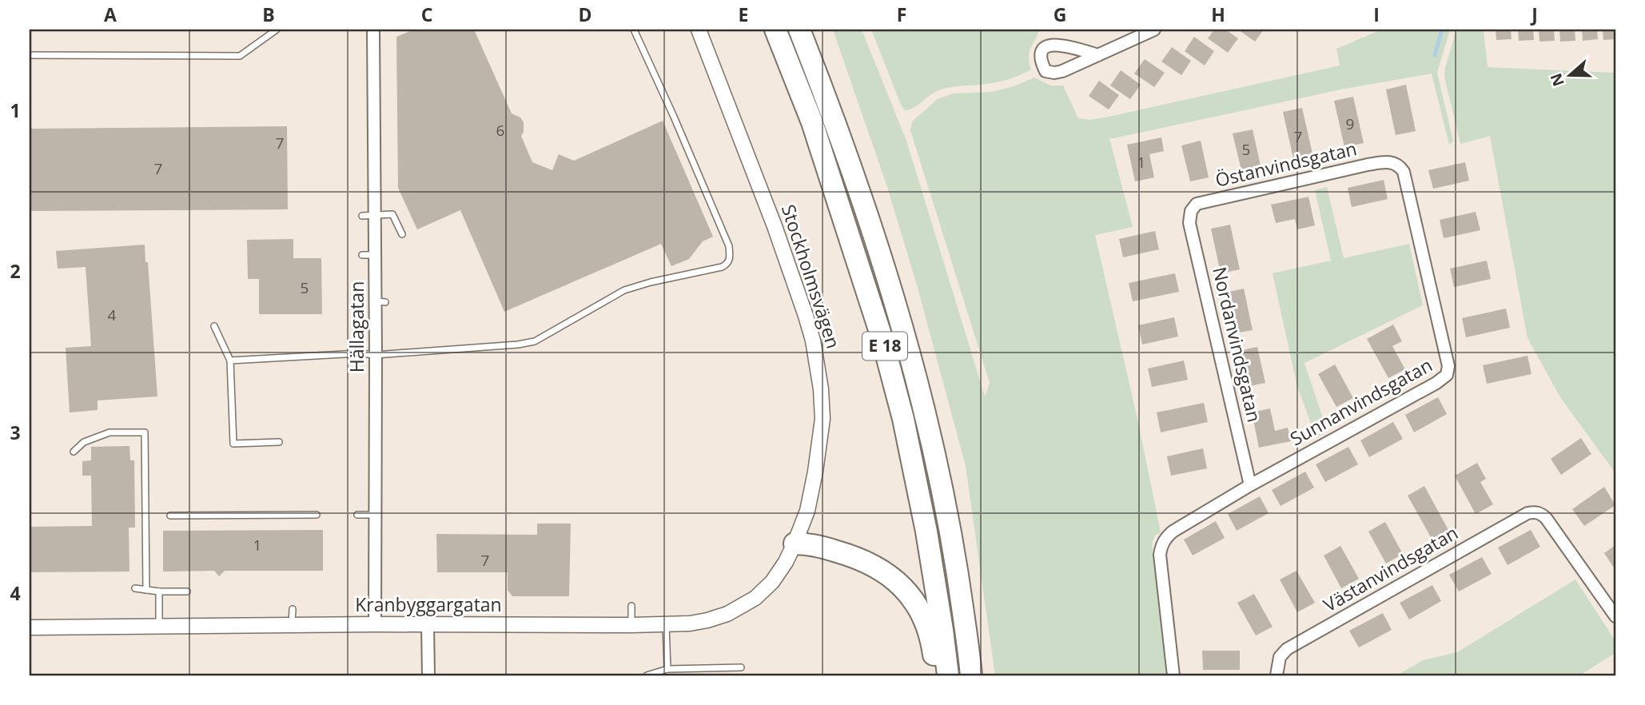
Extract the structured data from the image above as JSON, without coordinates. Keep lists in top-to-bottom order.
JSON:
{
  "streets": {
    "highway": ["E 18"],
    "street": [
      "Östanvindsgatan",
      "Stockholmsvägen",
      "Hällagatan",
      "Nordanvindsgatan",
      "Sunnanvindsgatan",
      "Västanvindsgatan",
      "Kranbyggargatan"
    ]
  },
  "crossings": [
    ["Östanvindsgatan", "Nordanvindsgatan"],
    ["Östanvindsgatan", "Sunnanvindsgatan"],
    ["Stockholmsvägen", "Kranbyggargatan"],
    ["Hällagatan", "Kranbyggargatan"],
    ["Nordanvindsgatan", "Sunnanvindsgatan"]
  ],
  "house_numbers": [
    "9",
    "6",
    "7",
    "7",
    "5",
    "1",
    "7",
    "5",
    "4",
    "1",
    "7"
  ],
  "north": "left",
  "grid": {
    "columns": [
      "A",
      "B",
      "C",
      "D",
      "E",
      "F",
      "G",
      "H",
      "I",
      "J"
    ],
    "rows": [
      "1",
      "2",
      "3",
      "4"
    ]
  }
}
